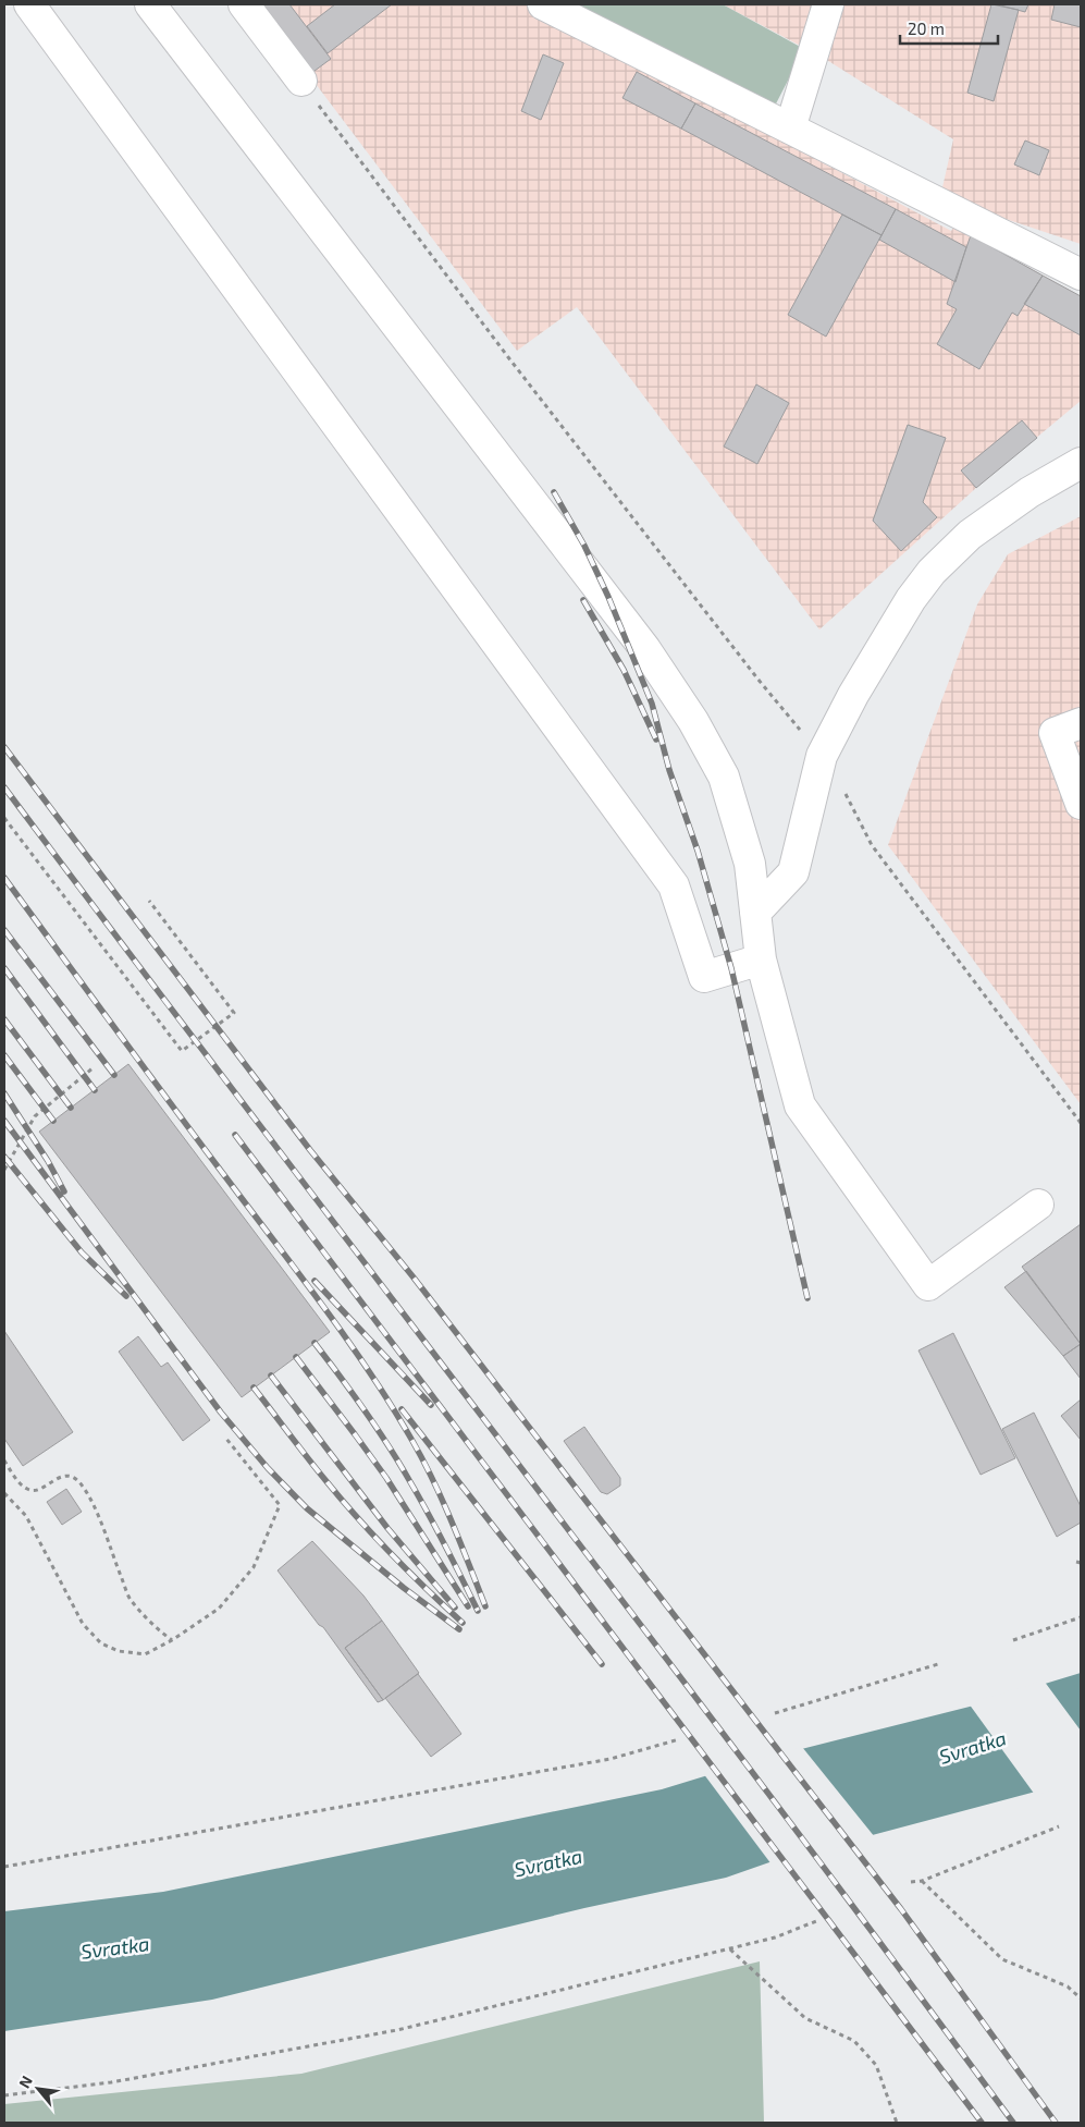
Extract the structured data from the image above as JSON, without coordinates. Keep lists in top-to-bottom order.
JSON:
{
  "water": ["Svratka"],
  "scale_bar": "20 m",
  "north": "top left"
}
